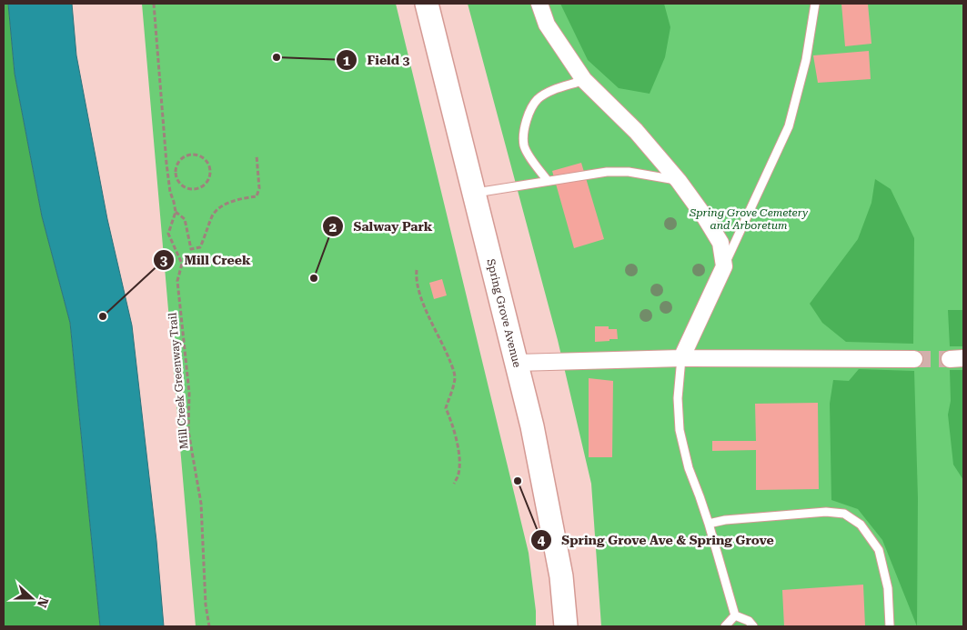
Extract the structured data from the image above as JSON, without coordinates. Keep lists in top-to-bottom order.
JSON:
{
  "streets": {
    "main road": ["Spring Grove Avenue"],
    "path": ["Mill Creek Greenway Trail"]
  },
  "parks": ["Spring Grove Cemetery and Arboretum"],
  "places": [
    "Field 3",
    "Salway Park",
    "Mill Creek",
    "Spring Grove Ave & Spring Grove"
  ],
  "north": "right"
}
